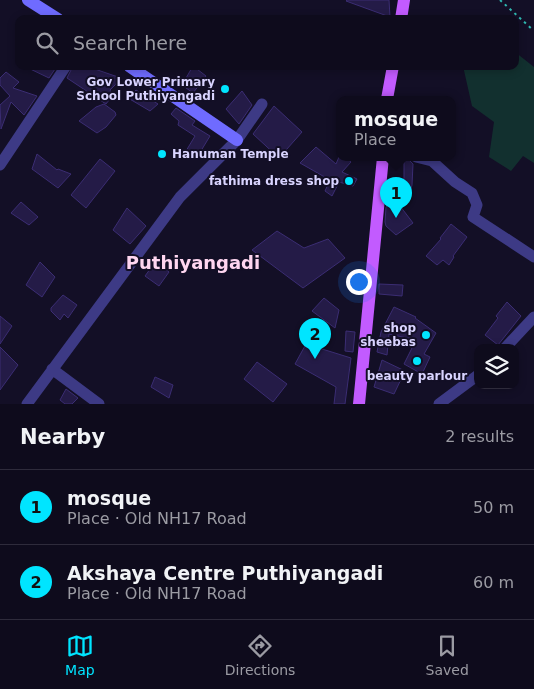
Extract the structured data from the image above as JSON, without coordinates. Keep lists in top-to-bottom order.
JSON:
{
  "districts": ["Puthiyangadi"],
  "places": [
    "Gov Lower Primary School Puthiyangadi",
    "Hanuman Temple",
    "fathima dress shop",
    "shop sheebas",
    "beauty parlour"
  ],
  "page": {
    "search": "Search here",
    "popup": ["mosque", "Place"],
    "pins": ["1", "2"],
    "heading": ["Nearby", "2 results"],
    "list": [
      {
        "mark": "1",
        "name": "mosque",
        "note": "Place · Old NH17 Road",
        "value": "50 m"
      },
      {
        "mark": "2",
        "name": "Akshaya Centre Puthiyangadi",
        "note": "Place · Old NH17 Road",
        "value": "60 m"
      }
    ],
    "nav": ["Map", "Directions", "Saved"]
  }
}
